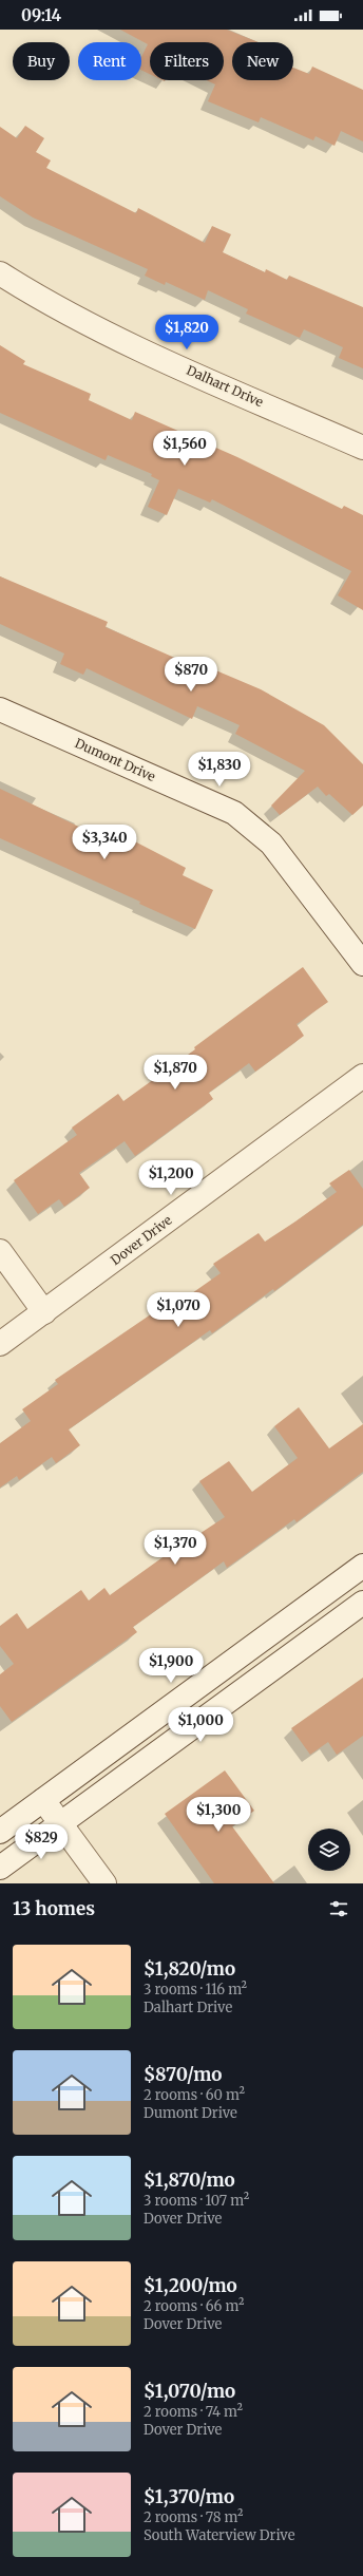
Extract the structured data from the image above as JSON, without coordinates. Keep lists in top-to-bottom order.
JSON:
{
  "streets": {
    "street": ["Dalhart Drive", "Dumont Drive", "Dover Drive"]
  },
  "page": {
    "status": "09:14",
    "chip": [
      "Buy",
      "Rent",
      "Filters",
      "New"
    ],
    "price": [
      "$1,820",
      "$1,560",
      "$870",
      "$1,830",
      "$3,340",
      "$1,870",
      "$1,200",
      "$1,070",
      "$1,370",
      "$1,900",
      "$1,000",
      "$1,300",
      "$829"
    ],
    "heading": "13 homes",
    "list": [
      {
        "name": "$1,820/mo",
        "note": "3 rooms · 116 m² · Dalhart Drive"
      },
      {
        "name": "$870/mo",
        "note": "2 rooms · 60 m² · Dumont Drive"
      },
      {
        "name": "$1,870/mo",
        "note": "3 rooms · 107 m² · Dover Drive"
      },
      {
        "name": "$1,200/mo",
        "note": "2 rooms · 66 m² · Dover Drive"
      },
      {
        "name": "$1,070/mo",
        "note": "2 rooms · 74 m² · Dover Drive"
      },
      {
        "name": "$1,370/mo",
        "note": "2 rooms · 78 m² · South Waterview Drive"
      }
    ]
  }
}
